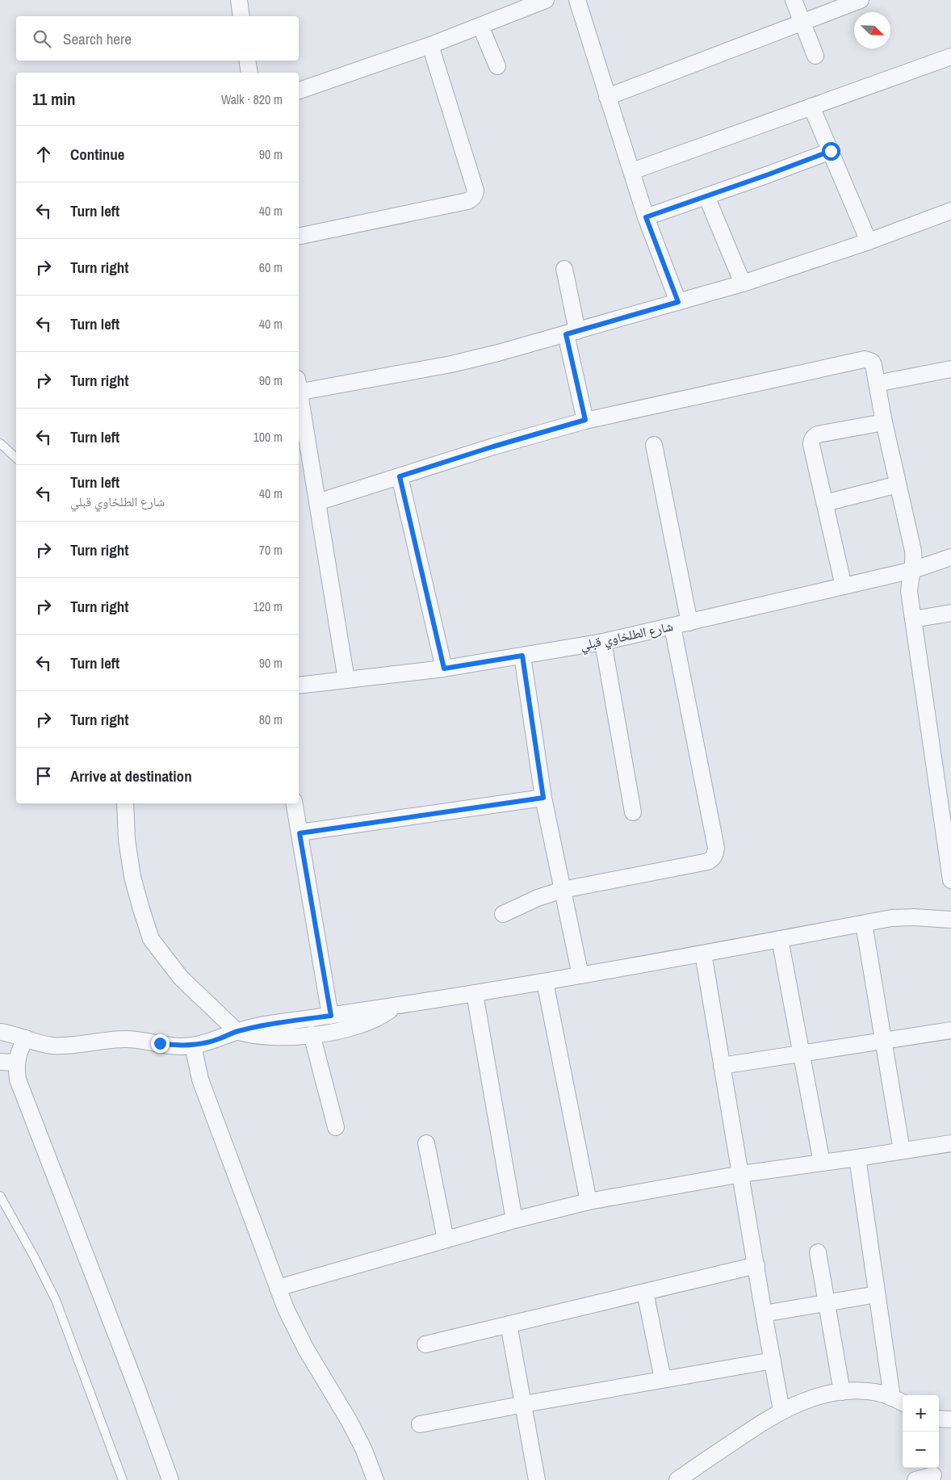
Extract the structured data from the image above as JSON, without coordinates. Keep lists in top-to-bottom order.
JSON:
{
  "streets": {
    "street": ["شارع الطلخاوي قبلي"]
  },
  "north": "bottom right",
  "page": {
    "search": "Search here",
    "heading": ["11 min", "Walk · 820 m"],
    "list": [
      ["Continue", "90 m"],
      ["Turn left", "40 m"],
      ["Turn right", "60 m"],
      ["Turn left", "40 m"],
      ["Turn right", "90 m"],
      ["Turn left", "100 m"],
      ["Turn left", "شارع الطلخاوي قبلي", "40 m"],
      ["Turn right", "70 m"],
      ["Turn right", "120 m"],
      ["Turn left", "90 m"],
      ["Turn right", "80 m"],
      "Arrive at destination"
    ],
    "map_buttons": ["+", "−"]
  }
}
